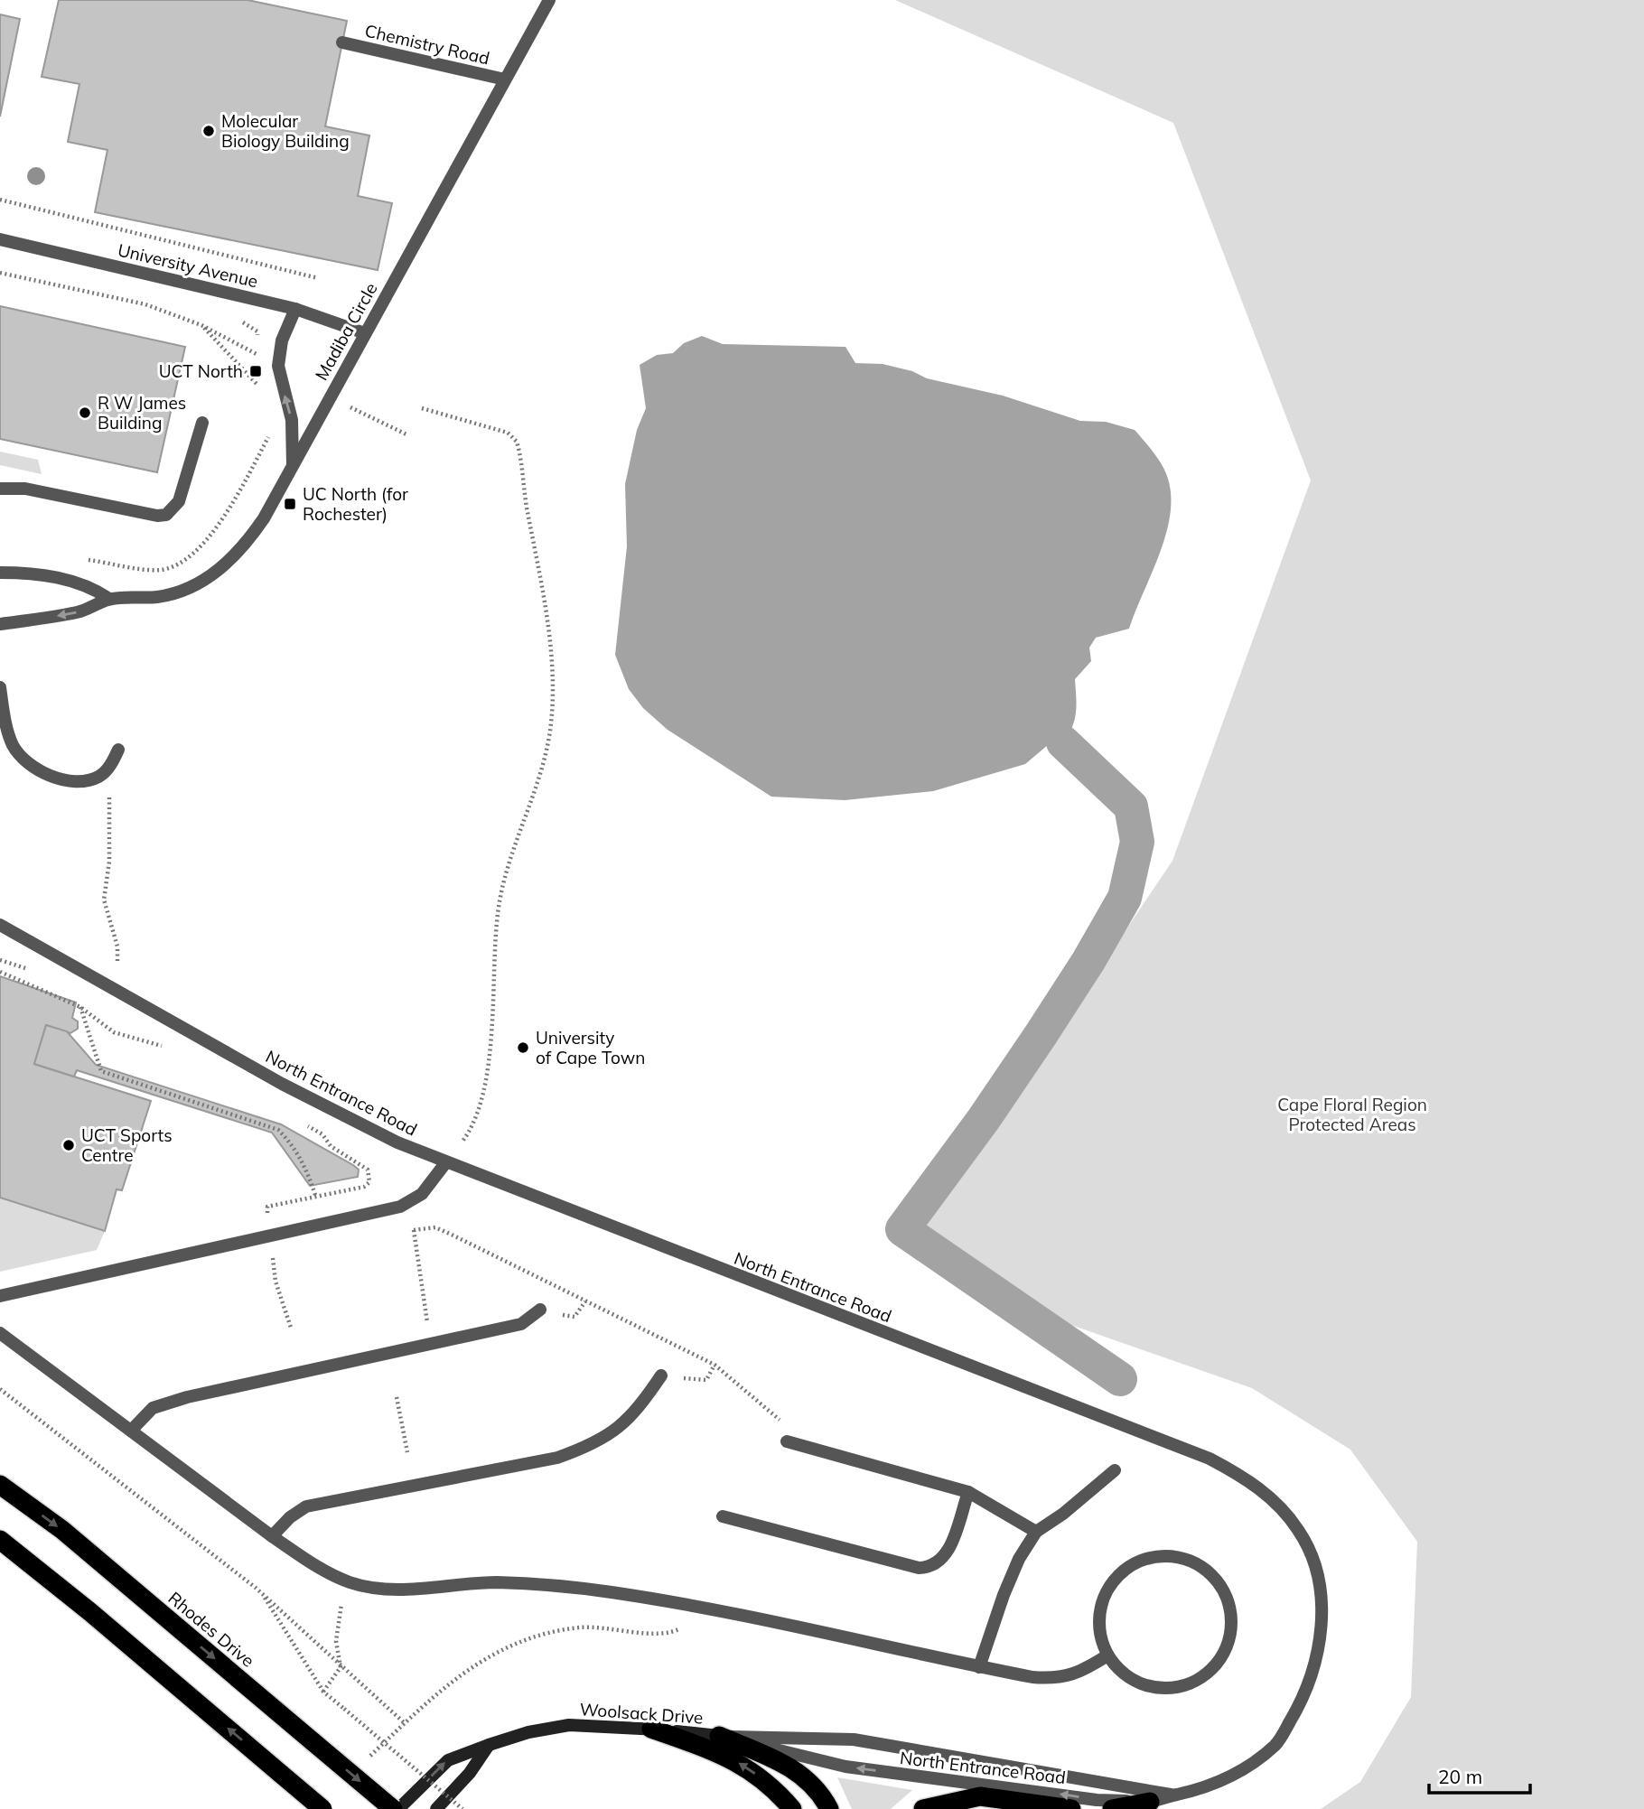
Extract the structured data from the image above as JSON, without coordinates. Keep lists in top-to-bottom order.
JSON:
{
  "streets": {
    "highway": ["Rhodes Drive"],
    "main road": ["Woolsack Drive"],
    "street": [
      "Chemistry Road",
      "University Avenue",
      "Madiba Circle",
      "North Entrance Road"
    ]
  },
  "crossings": [
    ["Chemistry Road", "Madiba Circle"],
    ["University Avenue", "Madiba Circle"],
    ["North Entrance Road", "Woolsack Drive"]
  ],
  "parks": ["Cape Floral Region Protected Areas"],
  "places": {
    "other": [
      "Molecular Biology Building",
      "R W James Building",
      "University of Cape Town",
      "UCT Sports Centre"
    ],
    "transit": ["UCT North", "UC North (for Rochester)"]
  },
  "scale_bar": "20 m"
}
